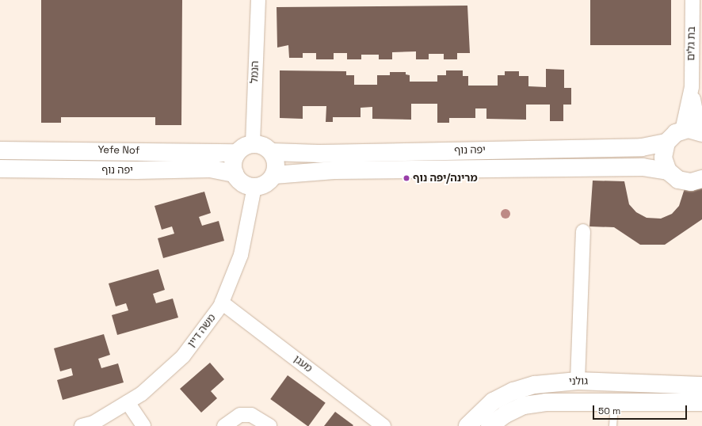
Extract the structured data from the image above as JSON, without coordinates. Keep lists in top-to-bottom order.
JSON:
{
  "streets": {
    "main road": ["Yefe Nof", "יפה נוף", "גולני"],
    "street": [
      "בת גלים",
      "הנמל",
      "משה דיין",
      "מעגן"
    ]
  },
  "crossings": [
    ["הנמל", "Yefe Nof"],
    ["הנמל", "יפה נוף"],
    ["הנמל", "משה דיין"],
    ["Yefe Nof", "יפה נוף"],
    ["Yefe Nof", "משה דיין"],
    ["יפה נוף", "משה דיין"],
    ["משה דיין", "מעגן"]
  ],
  "places": ["מרינה/יפה נוף"],
  "scale_bar": "50 m"
}
